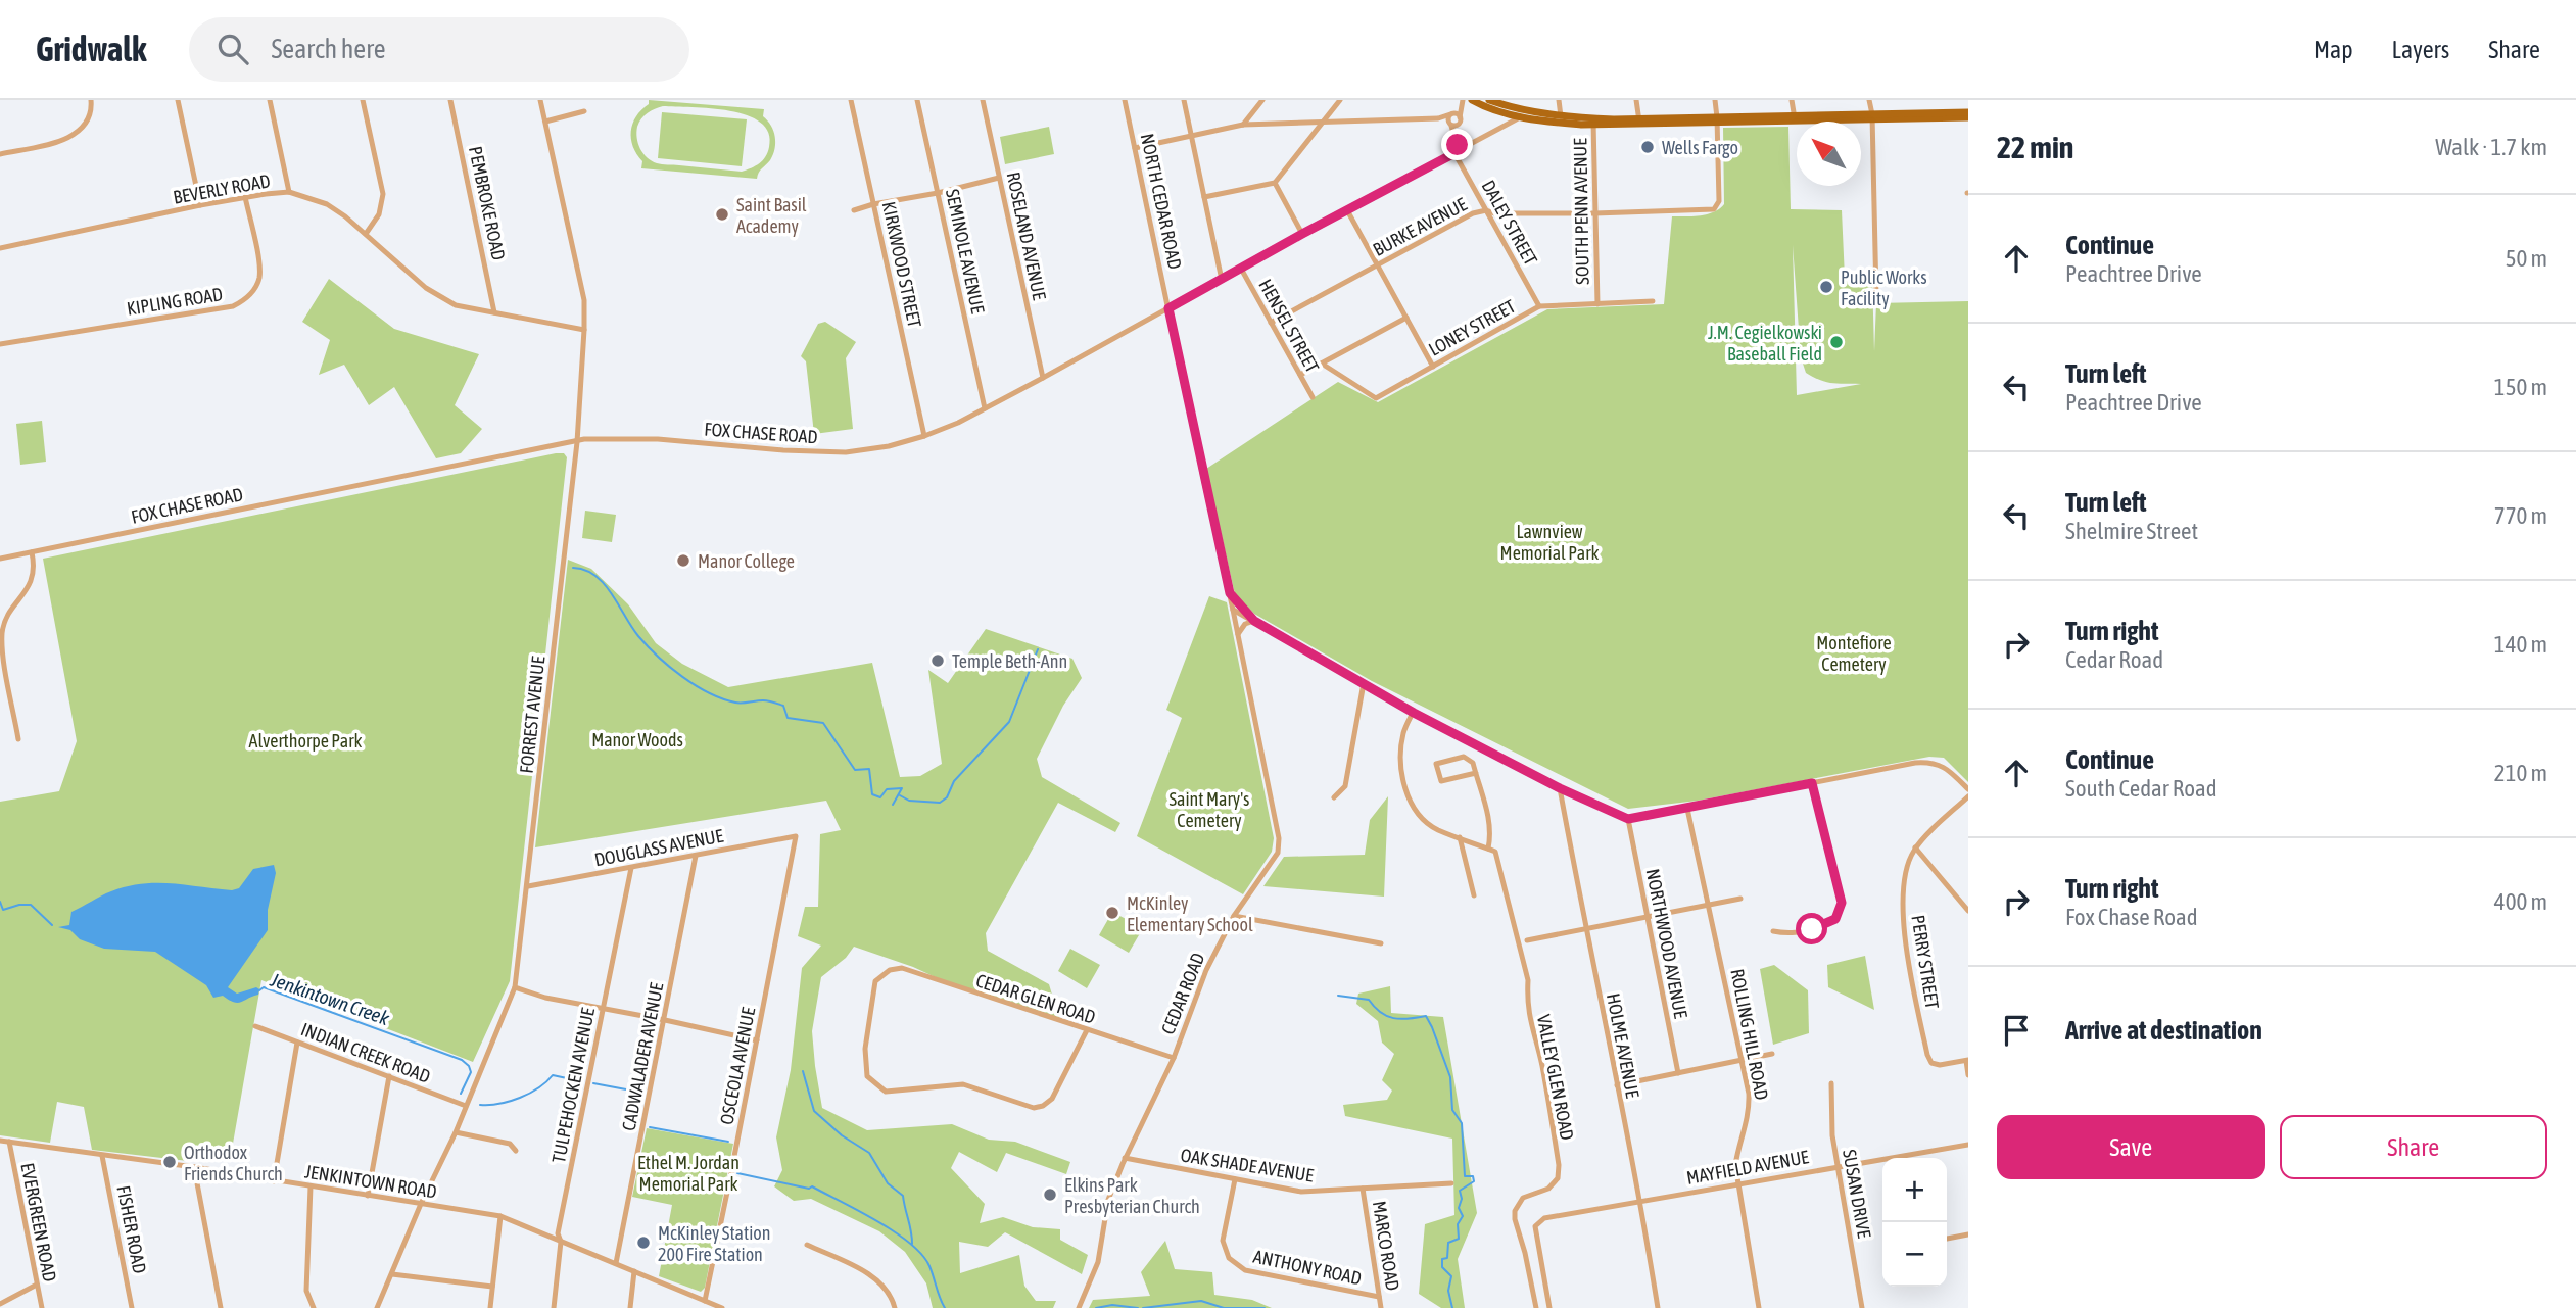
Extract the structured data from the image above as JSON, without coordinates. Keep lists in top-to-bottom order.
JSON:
{
  "streets": {
    "street": [
      "BEVERLY ROAD",
      "NORTH CEDAR ROAD",
      "PEMBROKE ROAD",
      "SOUTH PENN AVENUE",
      "DALEY STREET",
      "BURKE AVENUE",
      "ROSELAND AVENUE",
      "SEMINOLE AVENUE",
      "KIRKWOOD STREET",
      "KIPLING ROAD",
      "HENSEL STREET",
      "LONEY STREET",
      "FOX CHASE ROAD",
      "FORREST AVENUE",
      "DOUGLASS AVENUE",
      "NORTHWOOD AVENUE",
      "PERRY STREET",
      "CEDAR ROAD",
      "CEDAR GLEN ROAD",
      "ROLLING HILL ROAD",
      "HOLME AVENUE",
      "INDIAN CREEK ROAD",
      "CADWALADER AVENUE",
      "OSCEOLA AVENUE",
      "VALLEY GLEN ROAD",
      "TULPEHOCKEN AVENUE",
      "OAK SHADE AVENUE",
      "MAYFIELD AVENUE",
      "JENKINTOWN ROAD",
      "SUSAN DRIVE",
      "EVERGREEN ROAD",
      "FISHER ROAD",
      "MARCO ROAD",
      "ANTHONY ROAD"
    ]
  },
  "crossings": [
    ["BEVERLY ROAD", "PEMBROKE ROAD"],
    ["BEVERLY ROAD", "KIPLING ROAD"],
    ["BEVERLY ROAD", "FORREST AVENUE"],
    ["NORTH CEDAR ROAD", "FOX CHASE ROAD"],
    ["NORTH CEDAR ROAD", "CEDAR ROAD"],
    ["SOUTH PENN AVENUE", "BURKE AVENUE"],
    ["SOUTH PENN AVENUE", "LONEY STREET"],
    ["DALEY STREET", "BURKE AVENUE"],
    ["DALEY STREET", "LONEY STREET"],
    ["DALEY STREET", "FOX CHASE ROAD"],
    ["BURKE AVENUE", "HENSEL STREET"],
    ["ROSELAND AVENUE", "FOX CHASE ROAD"],
    ["SEMINOLE AVENUE", "FOX CHASE ROAD"],
    ["KIRKWOOD STREET", "FOX CHASE ROAD"],
    ["HENSEL STREET", "FOX CHASE ROAD"],
    ["FOX CHASE ROAD", "FORREST AVENUE"],
    ["FORREST AVENUE", "DOUGLASS AVENUE"],
    ["FORREST AVENUE", "INDIAN CREEK ROAD"],
    ["FORREST AVENUE", "JENKINTOWN ROAD"],
    ["DOUGLASS AVENUE", "CADWALADER AVENUE"],
    ["DOUGLASS AVENUE", "OSCEOLA AVENUE"],
    ["DOUGLASS AVENUE", "TULPEHOCKEN AVENUE"],
    ["CEDAR ROAD", "CEDAR GLEN ROAD"],
    ["CEDAR ROAD", "OAK SHADE AVENUE"],
    ["ROLLING HILL ROAD", "MAYFIELD AVENUE"],
    ["HOLME AVENUE", "MAYFIELD AVENUE"],
    ["CADWALADER AVENUE", "JENKINTOWN ROAD"],
    ["OSCEOLA AVENUE", "JENKINTOWN ROAD"],
    ["TULPEHOCKEN AVENUE", "JENKINTOWN ROAD"],
    ["OAK SHADE AVENUE", "MARCO ROAD"],
    ["OAK SHADE AVENUE", "ANTHONY ROAD"],
    ["MAYFIELD AVENUE", "SUSAN DRIVE"],
    ["JENKINTOWN ROAD", "EVERGREEN ROAD"],
    ["JENKINTOWN ROAD", "FISHER ROAD"],
    ["MARCO ROAD", "ANTHONY ROAD"]
  ],
  "water": ["Jenkintown Creek"],
  "parks": [
    "Lawnview Memorial Park",
    "Montefiore Cemetery",
    "Manor Woods",
    "Alverthorpe Park",
    "Saint Mary's Cemetery",
    "Ethel M. Jordan Memorial Park"
  ],
  "places": [
    "Wells Fargo",
    "Saint Basil Academy",
    "Public Works Facility",
    "J.M. Cegielkowski Baseball Field",
    "Manor College",
    "Temple Beth-Ann",
    "McKinley Elementary School",
    "Orthodox Friends Church",
    "Elkins Park Presbyterian Church",
    "McKinley Station 200 Fire Station"
  ],
  "north": "top left",
  "page": {
    "header": "Gridwalk",
    "search": "Search here",
    "nav": ["Map", "Layers", "Share"],
    "heading": ["22 min", "Walk · 1.7 km"],
    "list": [
      ["Continue", "Peachtree Drive", "50 m"],
      ["Turn left", "Peachtree Drive", "150 m"],
      ["Turn left", "Shelmire Street", "770 m"],
      ["Turn right", "Cedar Road", "140 m"],
      ["Continue", "South Cedar Road", "210 m"],
      ["Turn right", "Fox Chase Road", "400 m"],
      "Arrive at destination"
    ],
    "buttons": ["Save", "Share"],
    "map_buttons": ["+", "−"]
  }
}
